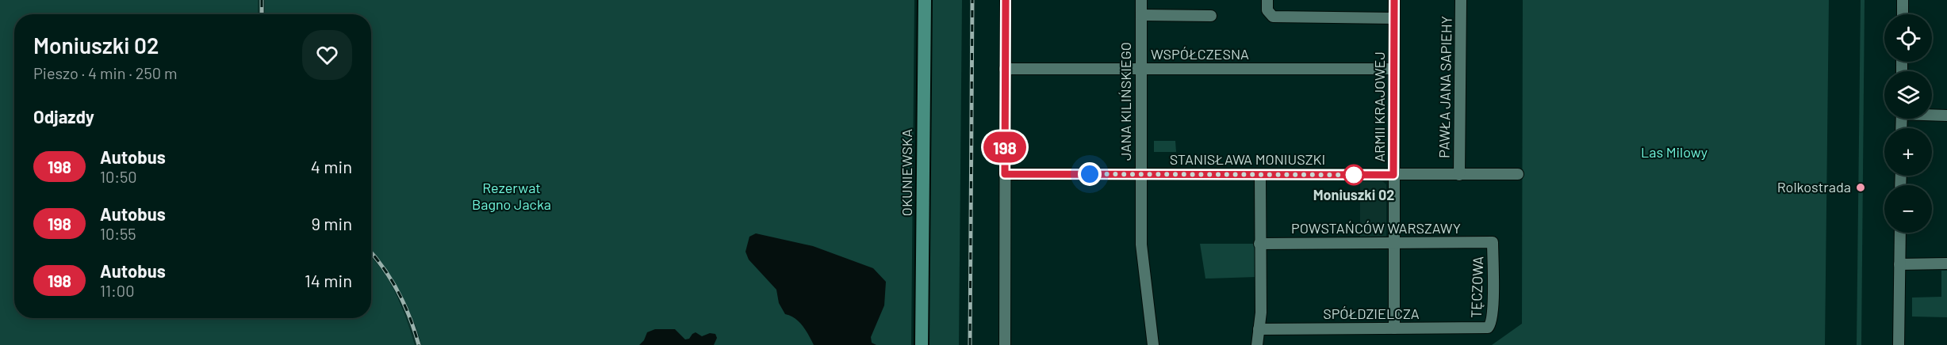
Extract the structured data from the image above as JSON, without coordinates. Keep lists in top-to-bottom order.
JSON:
{
  "streets": {
    "main road": ["OKUNIEWSKA"],
    "street": [
      "WSPÓŁCZESNA",
      "PAWŁA JANA SAPIEHY",
      "JANA KILIŃSKIEGO",
      "ARMII KRAJOWEJ",
      "STANISŁAWA MONIUSZKI",
      "POWSTAŃCÓW WARSZAWY",
      "TĘCZOWA",
      "SPÓŁDZIELCZA"
    ]
  },
  "crossings": [
    ["WSPÓŁCZESNA", "JANA KILIŃSKIEGO"],
    ["WSPÓŁCZESNA", "ARMII KRAJOWEJ"],
    ["PAWŁA JANA SAPIEHY", "STANISŁAWA MONIUSZKI"],
    ["JANA KILIŃSKIEGO", "STANISŁAWA MONIUSZKI"],
    ["ARMII KRAJOWEJ", "STANISŁAWA MONIUSZKI"],
    ["ARMII KRAJOWEJ", "POWSTAŃCÓW WARSZAWY"],
    ["ARMII KRAJOWEJ", "SPÓŁDZIELCZA"],
    ["POWSTAŃCÓW WARSZAWY", "TĘCZOWA"],
    ["TĘCZOWA", "SPÓŁDZIELCZA"]
  ],
  "parks": ["Las Milowy", "Rezerwat Bagno Jacka"],
  "places": ["Moniuszki 02", "Rolkostrada"],
  "lines": ["bus line 198"],
  "page": {
    "on_map": "198",
    "map_buttons": ["+", "−"],
    "heading": [
      ["Moniuszki 02", "Pieszo · 4 min · 250 m"],
      "Odjazdy"
    ],
    "list": [
      {
        "mark": "198",
        "name": "Autobus",
        "note": "10:50",
        "value": "4 min"
      },
      {
        "mark": "198",
        "name": "Autobus",
        "note": "10:55",
        "value": "9 min"
      },
      {
        "mark": "198",
        "name": "Autobus",
        "note": "11:00",
        "value": "14 min"
      }
    ]
  }
}
